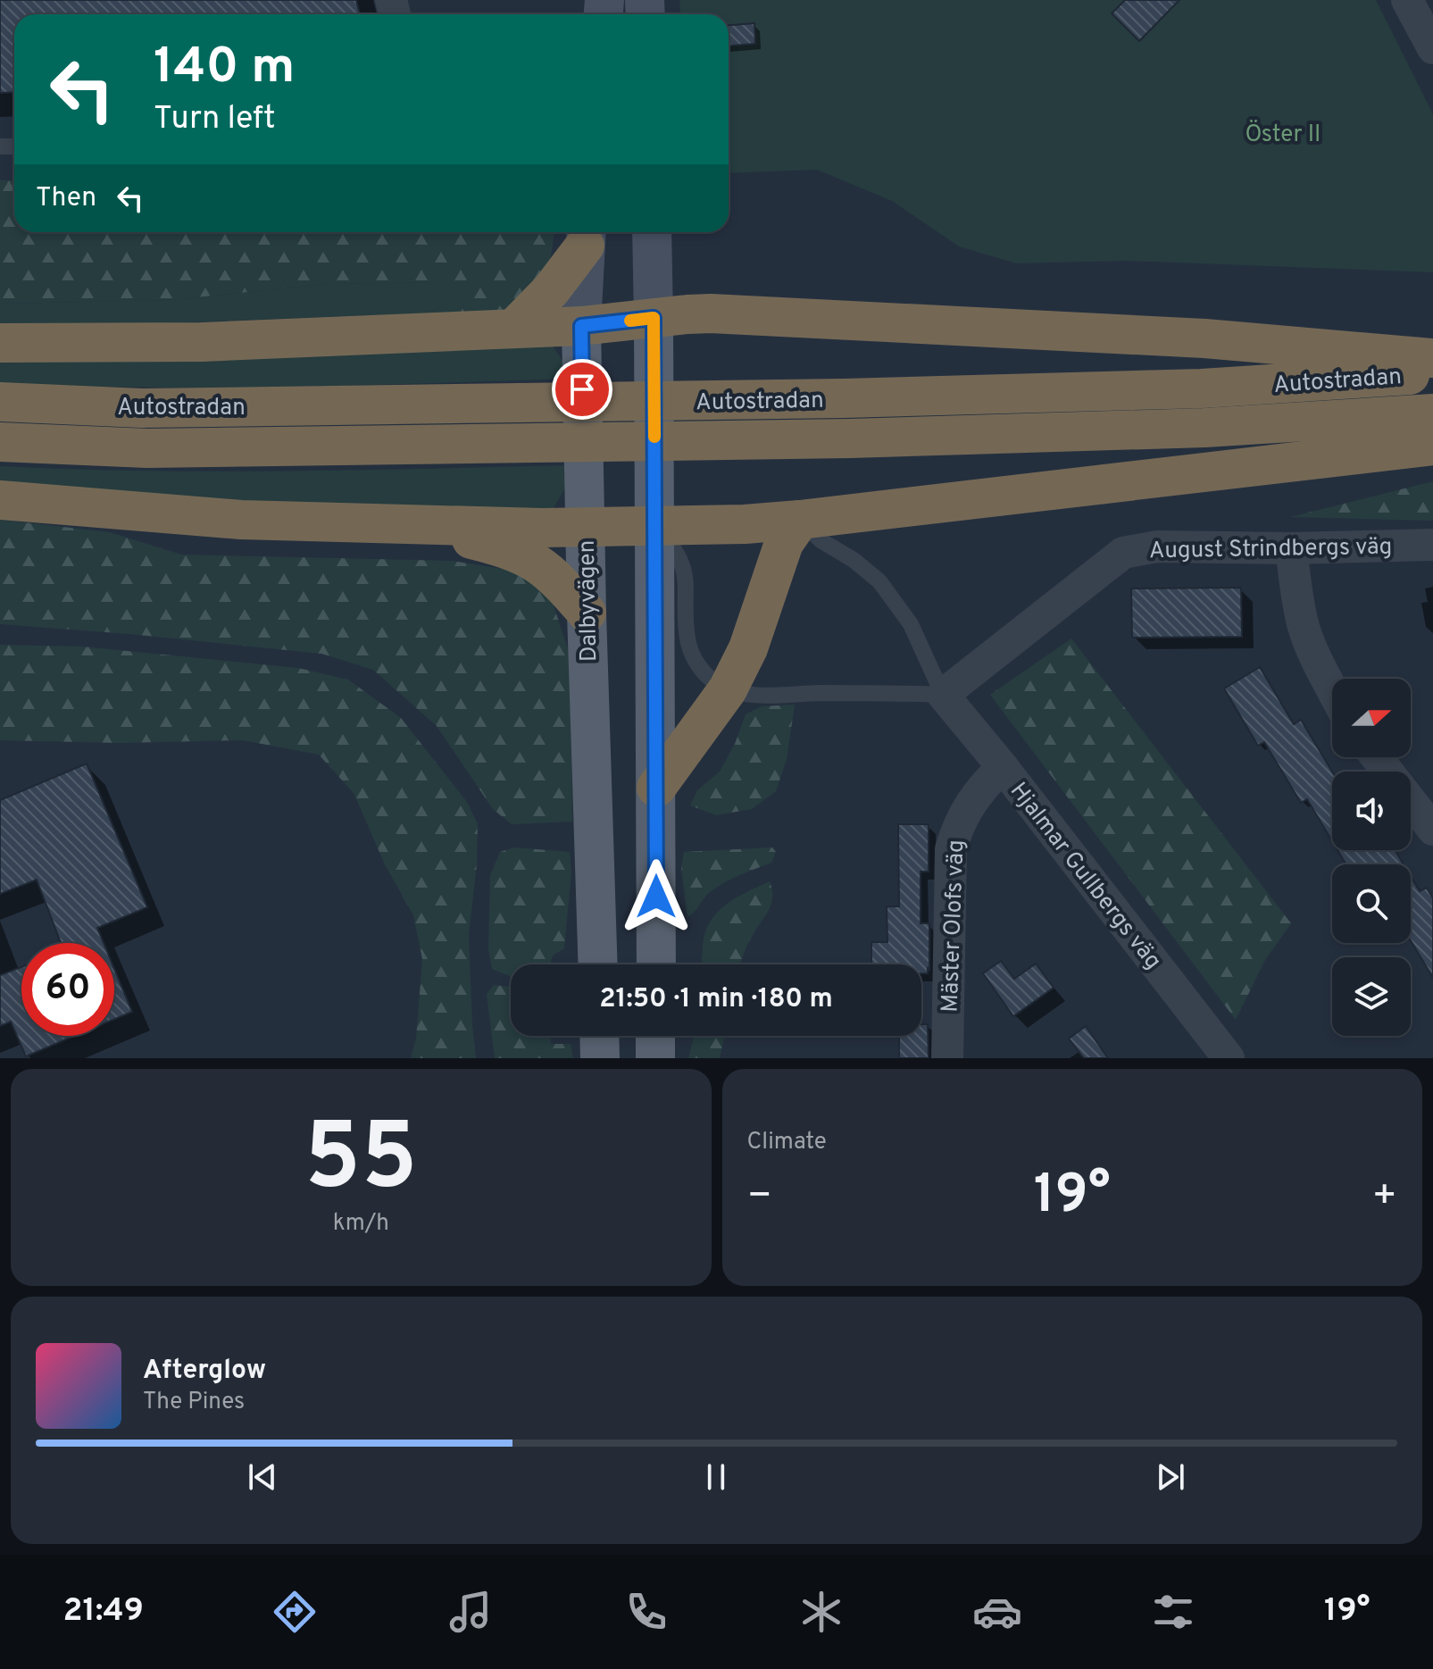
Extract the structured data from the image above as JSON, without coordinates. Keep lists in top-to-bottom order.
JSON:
{
  "streets": {
    "highway": ["Autostradan"],
    "main road": ["Dalbyvägen"],
    "street": ["August Strindbergs väg", "Hjalmar Gullbergs väg", "Mäster Olofs väg"]
  },
  "crossings": [
    ["August Strindbergs väg", "Hjalmar Gullbergs väg"],
    ["Hjalmar Gullbergs väg", "Mäster Olofs väg"]
  ],
  "parks": ["Öster II"],
  "north": "right",
  "page": {
    "turn": ["140 m", "Turn left"],
    "then": "Then",
    "limit": "60",
    "trip": "21:50 · 1 min · 180 m",
    "tile": [
      ["55", "km/h"],
      "Climate"
    ],
    "heat": ["−", "19°", "+"],
    "song": ["Afterglow", "The Pines"],
    "tabs": ["21:49", "19°"]
  }
}
